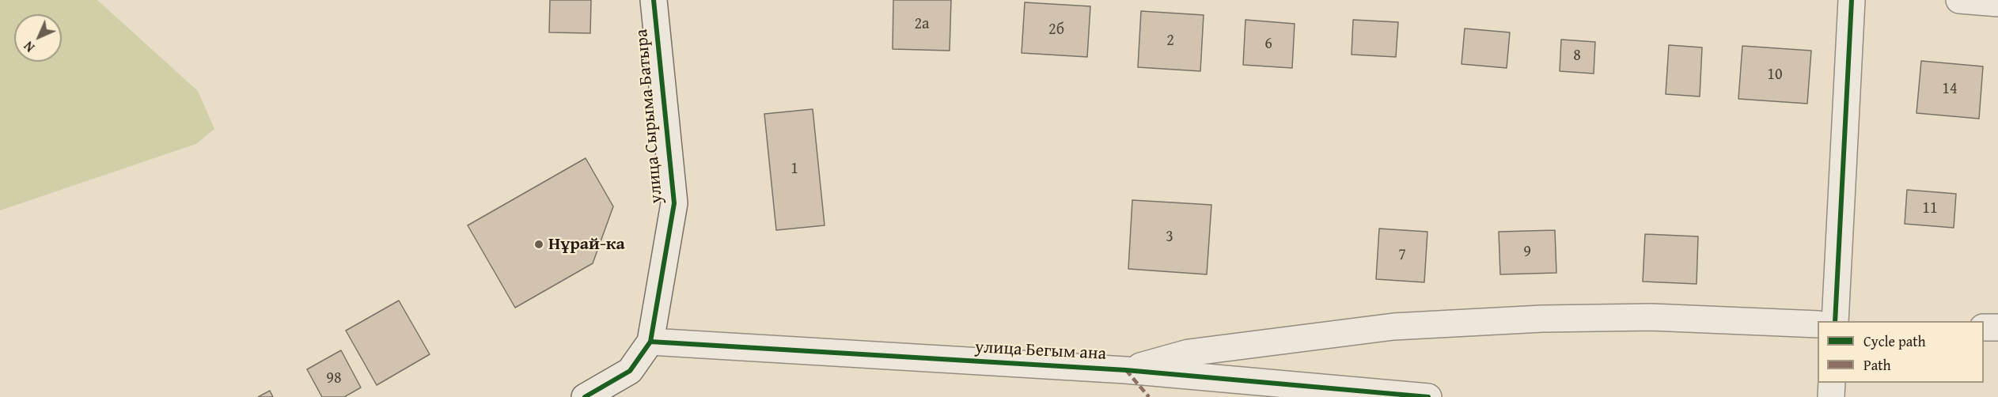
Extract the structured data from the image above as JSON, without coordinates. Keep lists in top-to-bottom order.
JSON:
{
  "streets": {
    "street": ["улица Сырыма Батыра", "улица Бегым ана"]
  },
  "crossings": [
    ["улица Сырыма Батыра", "улица Бегым ана"]
  ],
  "places": ["Нұрай-ка"],
  "house_numbers": [
    "2а",
    "2б",
    "2",
    "6",
    "8",
    "10",
    "14",
    "1",
    "11",
    "3",
    "9",
    "7",
    "98"
  ],
  "legend": ["Cycle path", "Path"],
  "north": "bottom left"
}
